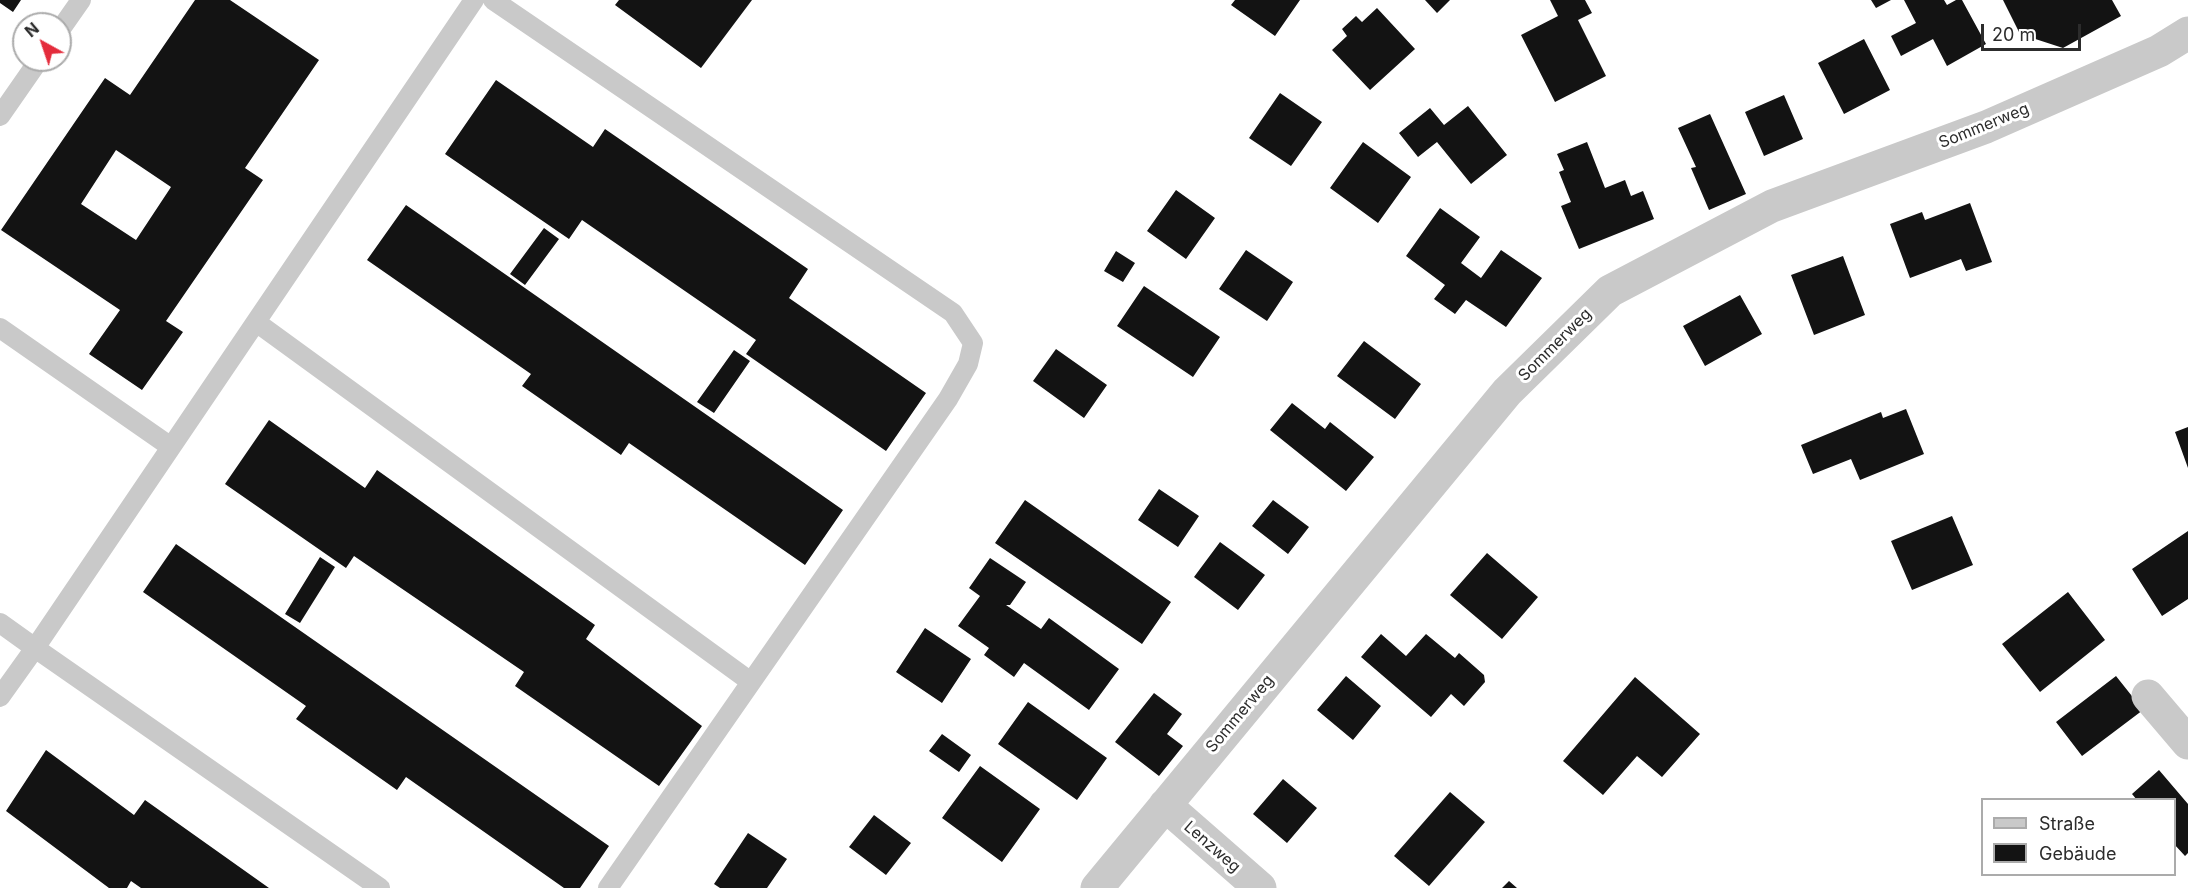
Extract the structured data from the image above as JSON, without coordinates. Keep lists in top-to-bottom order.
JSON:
{
  "streets": {
    "street": ["Sommerweg", "Lenzweg"]
  },
  "crossings": [
    ["Sommerweg", "Lenzweg"]
  ],
  "legend": ["Straße", "Gebäude"],
  "scale_bar": "20 m",
  "north": "top left"
}
